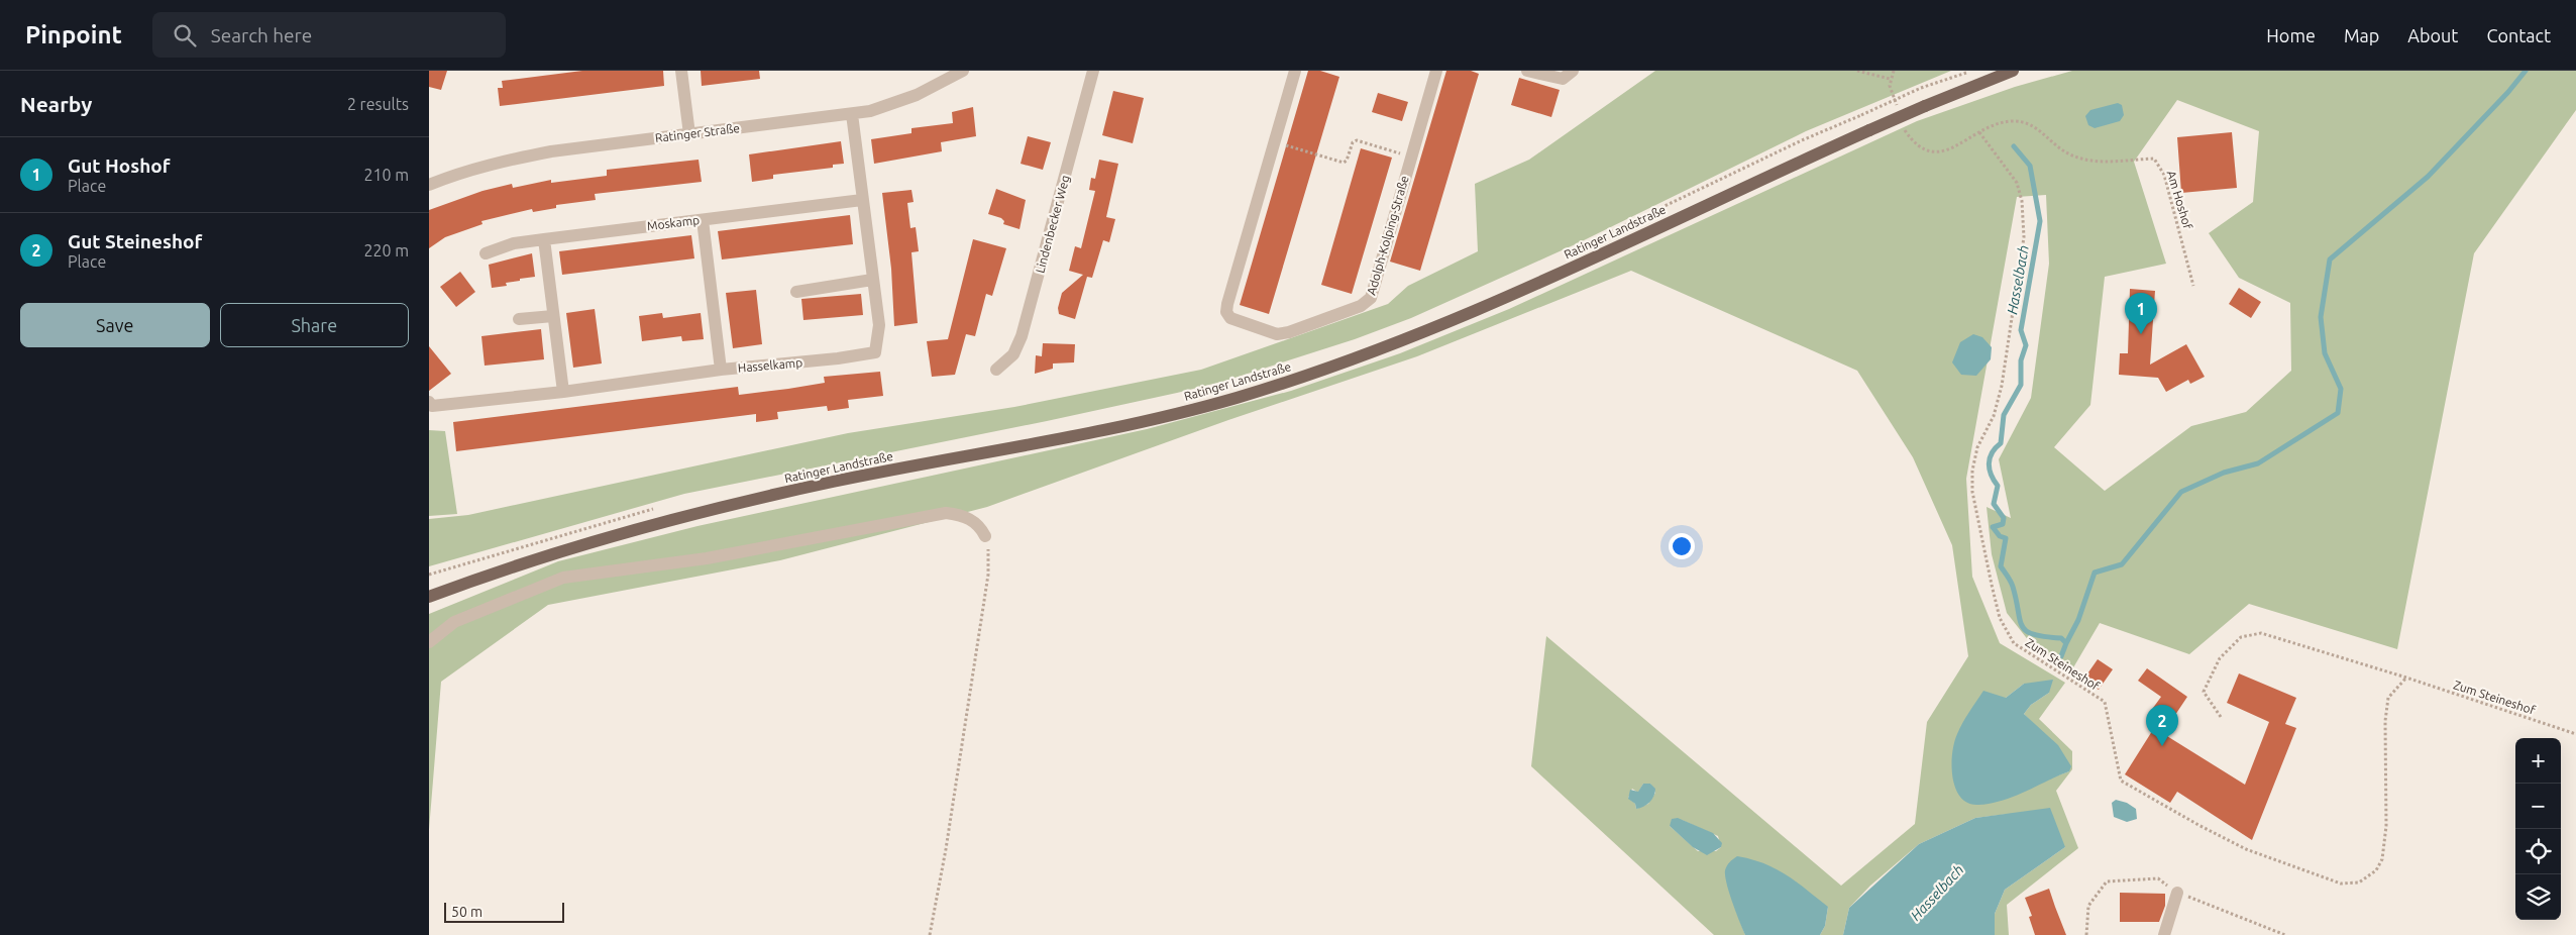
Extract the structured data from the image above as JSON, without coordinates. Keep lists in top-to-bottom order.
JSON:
{
  "streets": {
    "main road": ["Ratinger Landstraße"],
    "street": [
      "Ratinger Straße",
      "Moskamp",
      "Lindenbecker Weg",
      "Adolph-Kolping-Straße",
      "Hasselkamp"
    ],
    "path": ["Am Hoshof", "Zum Steineshof"]
  },
  "crossings": [
    ["Ratinger Straße", "Hasselkamp"],
    ["Am Hoshof", "Zum Steineshof"],
    ["Moskamp", "Hasselkamp"]
  ],
  "water": ["Hasselbach"],
  "scale_bar": "50 m",
  "page": {
    "header": "Pinpoint",
    "search": "Search here",
    "nav": [
      "Home",
      "Map",
      "About",
      "Contact"
    ],
    "heading": ["Nearby", "2 results"],
    "list": [
      {
        "mark": "1",
        "name": "Gut Hoshof",
        "note": "Place",
        "value": "210 m"
      },
      {
        "mark": "2",
        "name": "Gut Steineshof",
        "note": "Place",
        "value": "220 m"
      }
    ],
    "buttons": ["Save", "Share"],
    "pins": ["1", "2"],
    "map_buttons": ["+", "−"],
    "scale": "50 m"
  }
}
